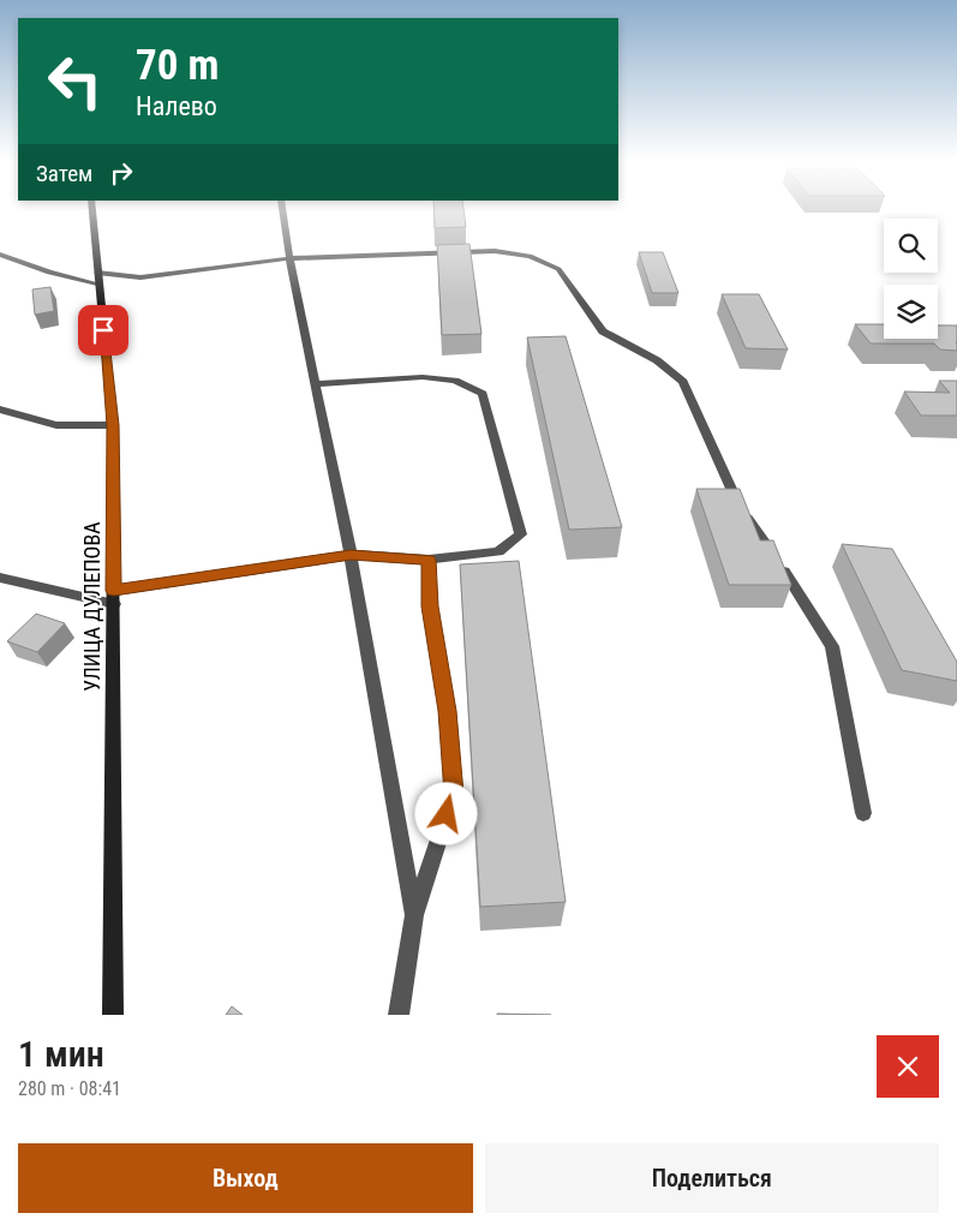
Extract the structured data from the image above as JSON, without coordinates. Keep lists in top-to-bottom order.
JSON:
{
  "streets": {
    "street": ["УЛИЦА ДУЛЕПОВА"]
  },
  "page": {
    "turn": ["70 m", "Налево"],
    "then": "Затем",
    "heading": ["1 мин", "280 m · 08:41"],
    "buttons": ["Выход", "Поделиться"]
  }
}
